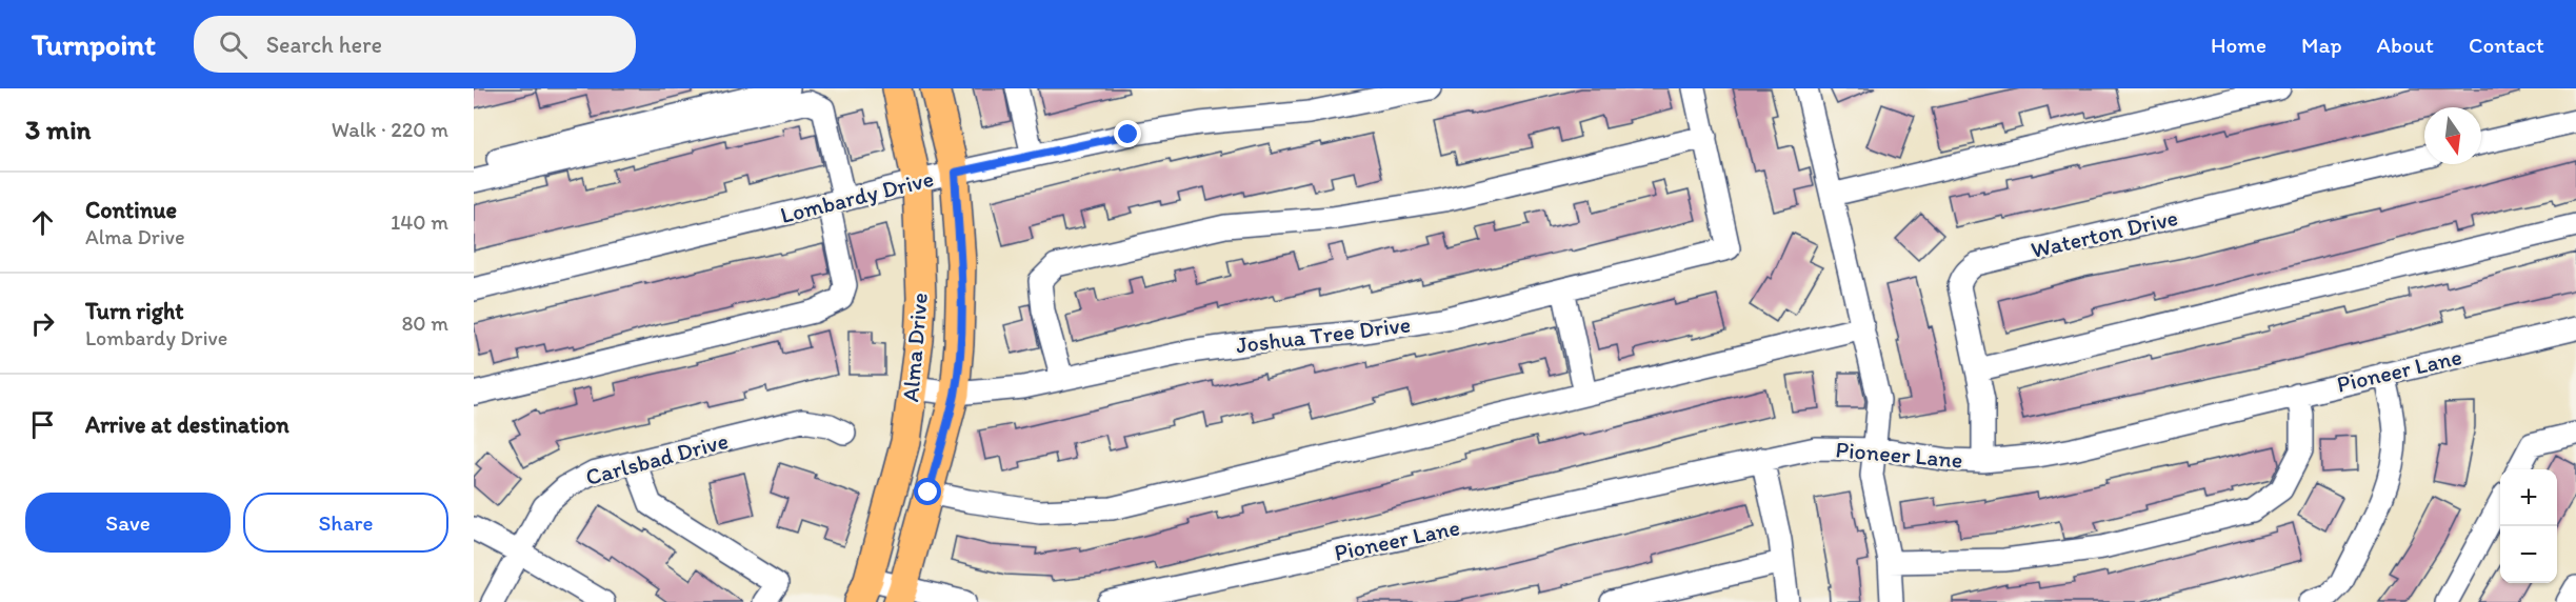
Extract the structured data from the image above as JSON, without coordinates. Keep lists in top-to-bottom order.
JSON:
{
  "streets": {
    "main road": ["Alma Drive"],
    "street": [
      "Lombardy Drive",
      "Waterton Drive",
      "Joshua Tree Drive",
      "Pioneer Lane",
      "Carlsbad Drive"
    ]
  },
  "crossings": [
    ["Lombardy Drive", "Alma Drive"],
    ["Waterton Drive", "Pioneer Lane"],
    ["Joshua Tree Drive", "Alma Drive"]
  ],
  "north": "bottom",
  "page": {
    "header": "Turnpoint",
    "search": "Search here",
    "nav": [
      "Home",
      "Map",
      "About",
      "Contact"
    ],
    "heading": ["3 min", "Walk · 220 m"],
    "list": [
      ["Continue", "Alma Drive", "140 m"],
      ["Turn right", "Lombardy Drive", "80 m"],
      "Arrive at destination"
    ],
    "map_buttons": ["+", "−"],
    "buttons": ["Save", "Share"]
  }
}
